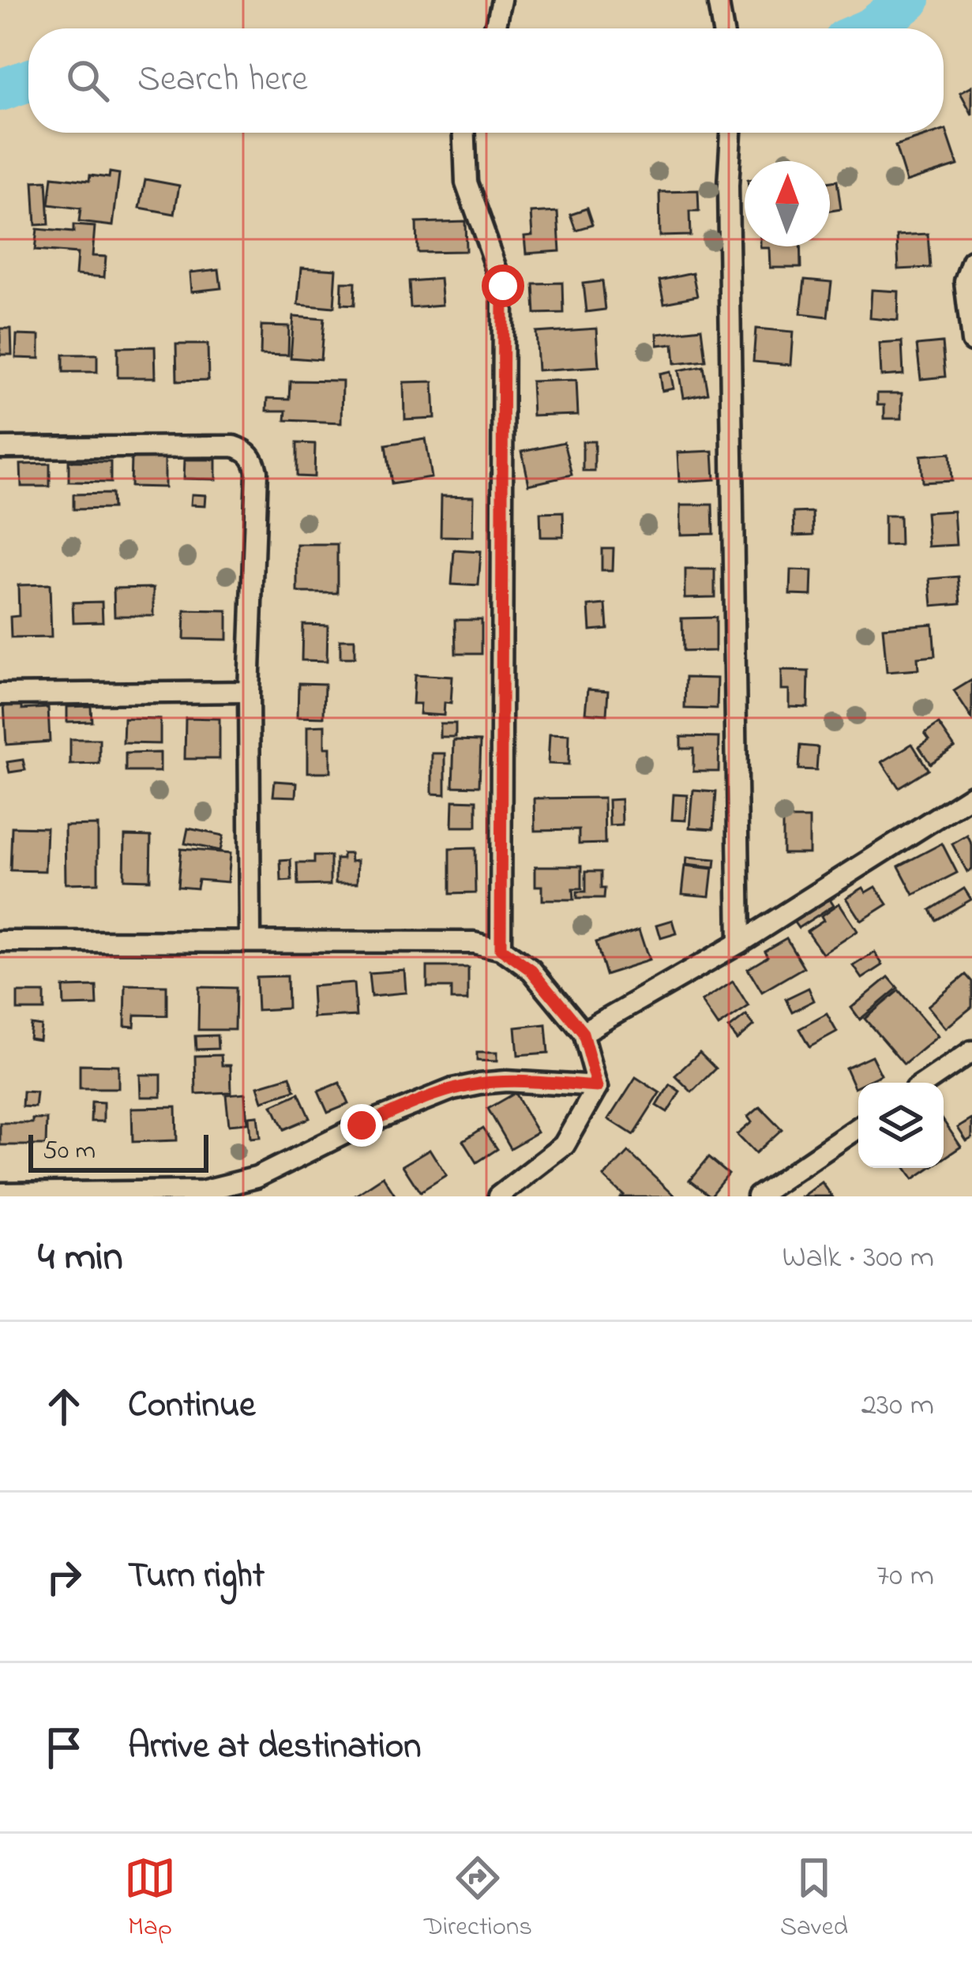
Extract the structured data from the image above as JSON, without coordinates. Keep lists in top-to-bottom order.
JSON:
{
  "scale_bar": "50 m",
  "north": "top",
  "page": {
    "search": "Search here",
    "scale": "50 m",
    "heading": ["4 min", "Walk · 300 m"],
    "list": [
      ["Continue", "230 m"],
      ["Turn right", "70 m"],
      "Arrive at destination"
    ],
    "nav": ["Map", "Directions", "Saved"]
  }
}
